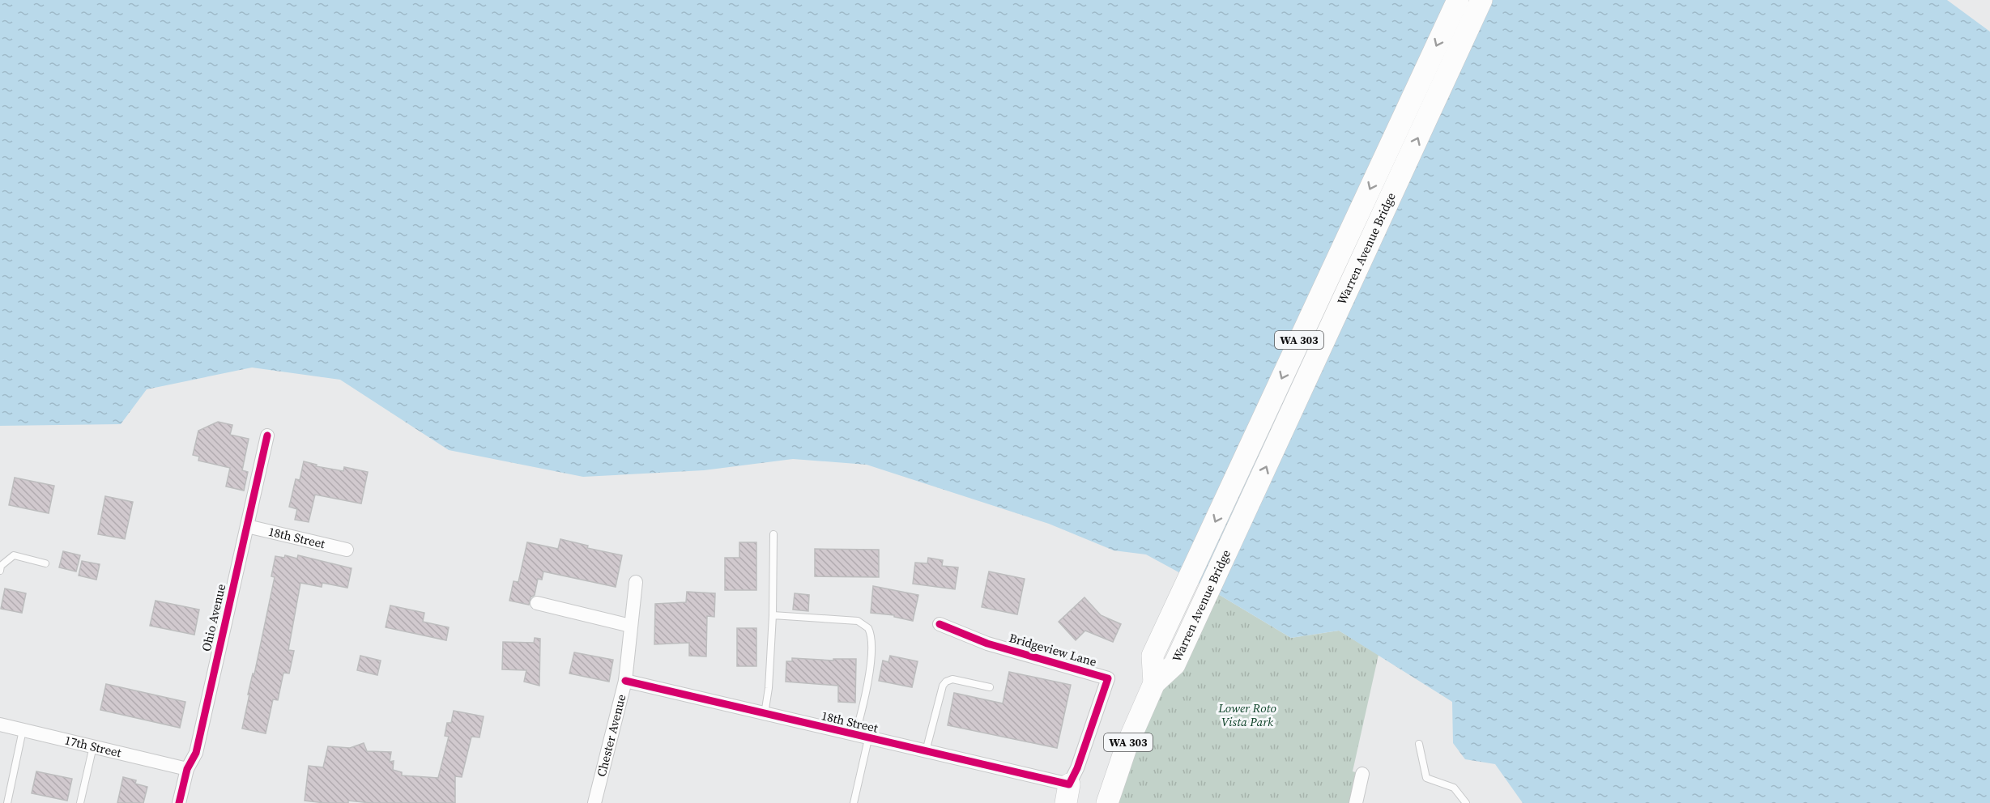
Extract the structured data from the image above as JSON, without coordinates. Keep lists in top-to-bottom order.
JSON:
{
  "streets": {
    "main road": ["Warren Avenue Bridge", "WA 303"],
    "street": [
      "18th Street",
      "Ohio Avenue",
      "Bridgeview Lane",
      "Chester Avenue",
      "17th Street"
    ]
  },
  "crossings": [
    ["Warren Avenue Bridge", "WA 303"],
    ["18th Street", "Ohio Avenue"],
    ["18th Street", "Bridgeview Lane"],
    ["18th Street", "Chester Avenue"],
    ["Ohio Avenue", "17th Street"]
  ],
  "parks": ["Lower Roto Vista Park"]
}
